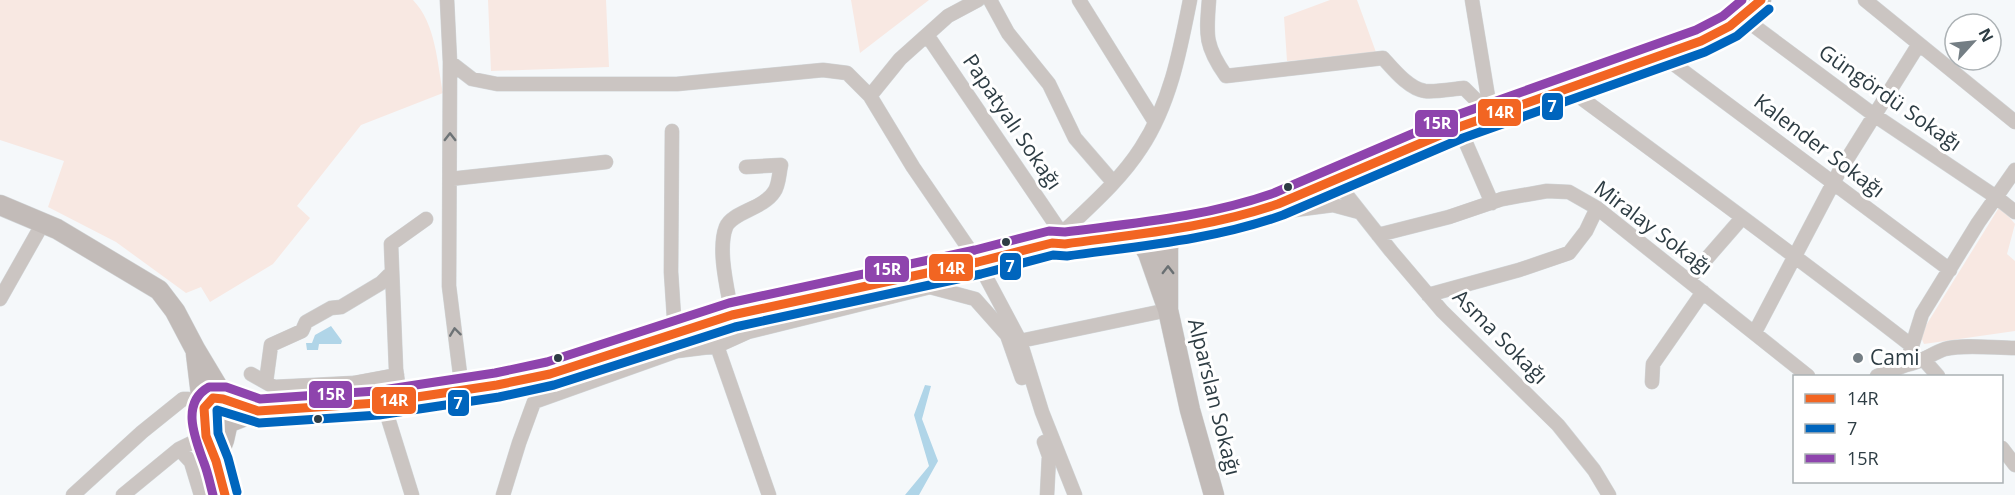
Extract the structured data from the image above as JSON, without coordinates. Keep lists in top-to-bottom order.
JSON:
{
  "streets": {
    "street": [
      "Güngördü Sokağı",
      "Papatyalı Sokağı",
      "Kalender Sokağı",
      "Miralay Sokağı",
      "Asma Sokağı",
      "Alparslan Sokağı"
    ]
  },
  "crossings": [
    ["Miralay Sokağı", "Asma Sokağı"]
  ],
  "places": ["Cami"],
  "lines": ["transit line 14R", "transit line 15R", "transit line 7"],
  "legend": ["14R", "7", "15R"],
  "north": "top right"
}
